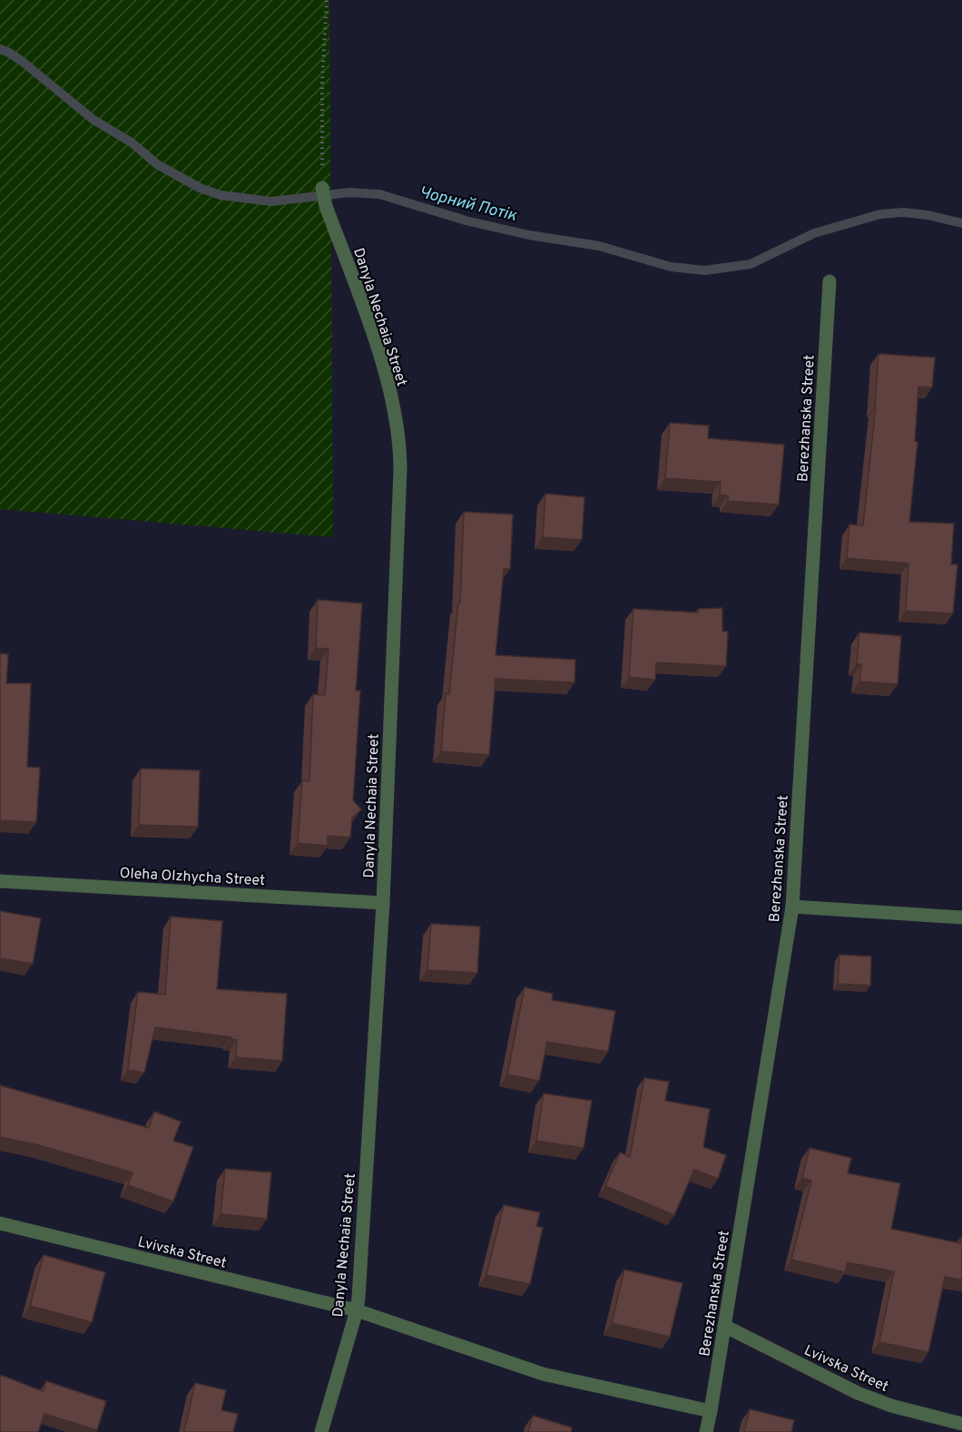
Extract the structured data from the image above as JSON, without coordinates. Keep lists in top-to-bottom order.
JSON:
{
  "streets": {
    "street": [
      "Danyla Nechaia Street",
      "Berezhanska Street",
      "Oleha Olzhycha Street",
      "Lvivska Street"
    ]
  },
  "crossings": [
    ["Danyla Nechaia Street", "Oleha Olzhycha Street"],
    ["Danyla Nechaia Street", "Lvivska Street"],
    ["Berezhanska Street", "Lvivska Street"]
  ],
  "water": ["Чорний Потік"]
}
